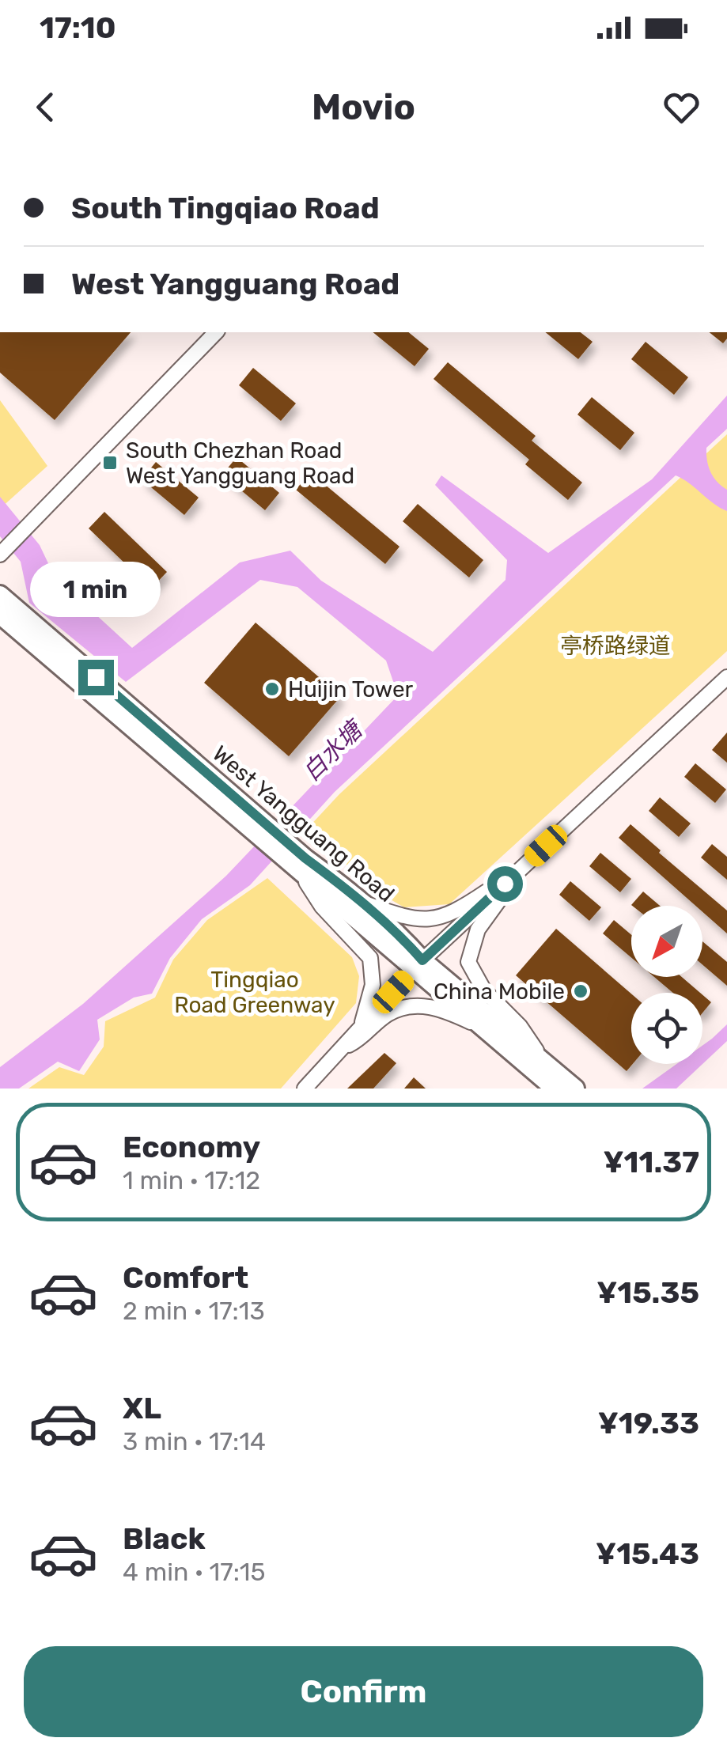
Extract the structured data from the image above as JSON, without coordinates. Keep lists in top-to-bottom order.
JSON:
{
  "streets": {
    "main road": ["West Yangguang Road"]
  },
  "water": ["白水塘"],
  "parks": ["亭桥路绿道", "Tingqiao Road Greenway"],
  "places": {
    "transit": ["South Chezhan Road West Yangguang Road"],
    "other": ["Huijin Tower", "China Mobile"]
  },
  "north": "bottom left",
  "page": {
    "status": "17:10",
    "header": "Movio",
    "banner": ["South Tingqiao Road", "West Yangguang Road"],
    "bubble": "1 min",
    "list": [
      {
        "name": "Economy",
        "note": "1 min · 17:12",
        "value": "¥11.37"
      },
      {
        "name": "Comfort",
        "note": "2 min · 17:13",
        "value": "¥15.35"
      },
      {
        "name": "XL",
        "note": "3 min · 17:14",
        "value": "¥19.33"
      },
      {
        "name": "Black",
        "note": "4 min · 17:15",
        "value": "¥15.43"
      }
    ],
    "buttons": "Confirm"
  }
}
